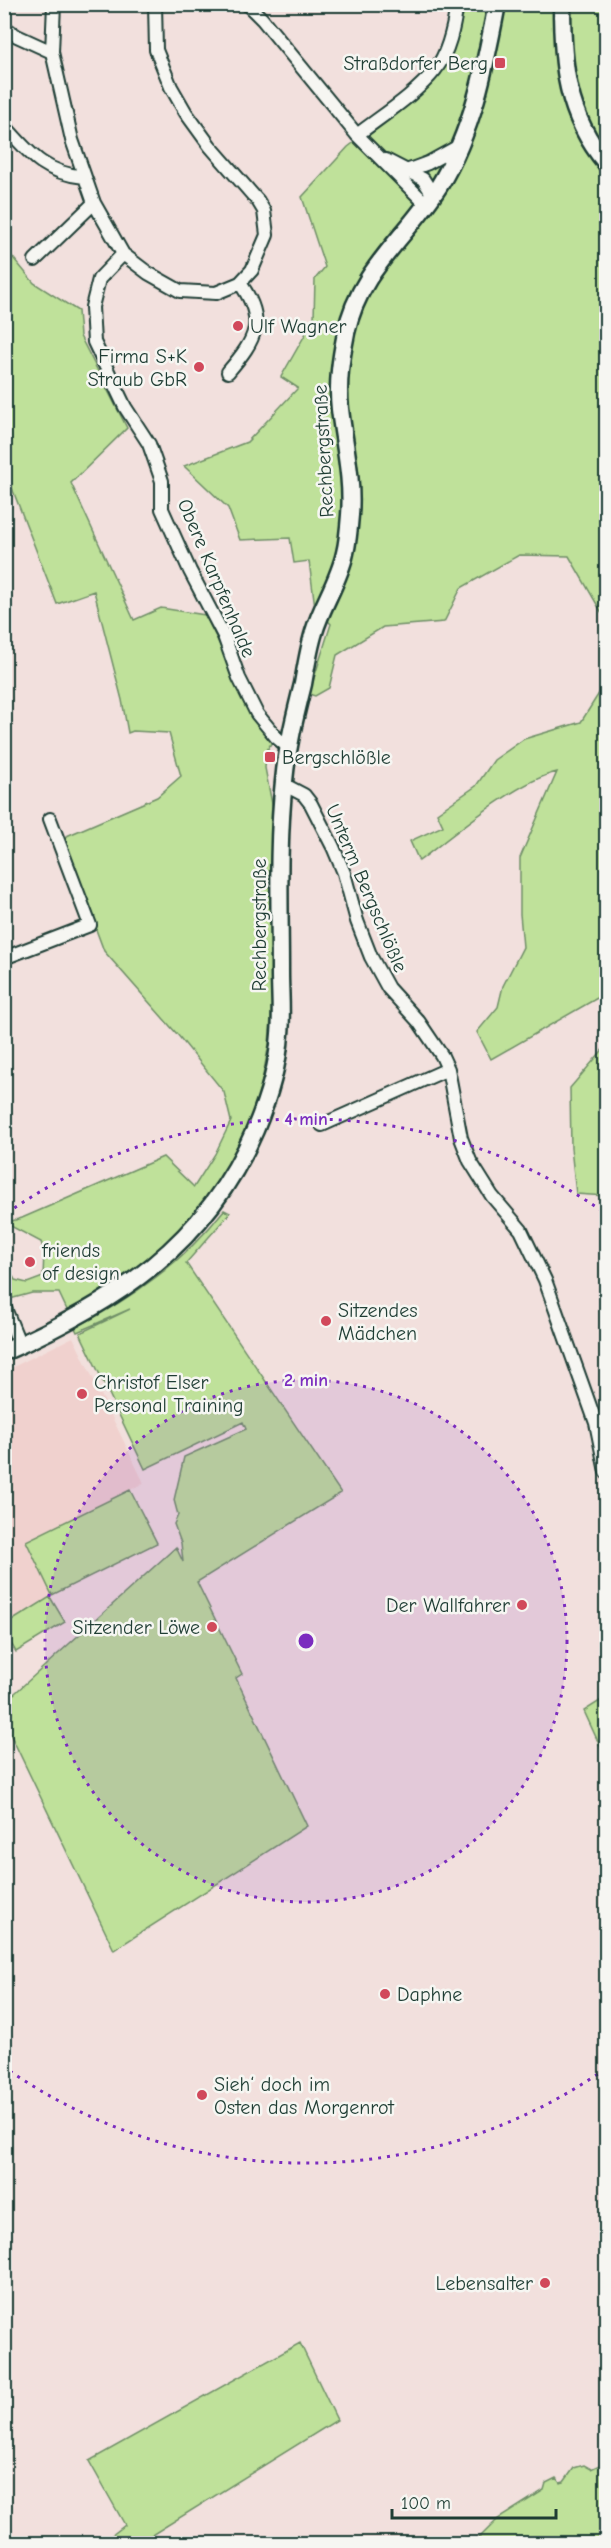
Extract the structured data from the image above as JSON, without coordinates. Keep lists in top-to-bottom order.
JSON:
{
  "streets": {
    "main road": ["Rechbergstraße"],
    "street": ["Obere Karpfenhalde", "Unterm Bergschlößle"]
  },
  "crossings": [
    ["Rechbergstraße", "Obere Karpfenhalde"],
    ["Rechbergstraße", "Unterm Bergschlößle"]
  ],
  "places": {
    "transit": ["Straßdorfer Berg", "Bergschlößle"],
    "other": [
      "Ulf Wagner",
      "Firma S+K Straub GbR",
      "friends of design",
      "Sitzendes Mädchen",
      "Christof Elser Personal Training",
      "Der Wallfahrer",
      "Sitzender Löwe",
      "Daphne",
      "Sieh‘ doch im Osten das Morgenrot",
      "Lebensalter"
    ]
  },
  "scale_bar": "100 m",
  "rings": ["4 min", "2 min"]
}
